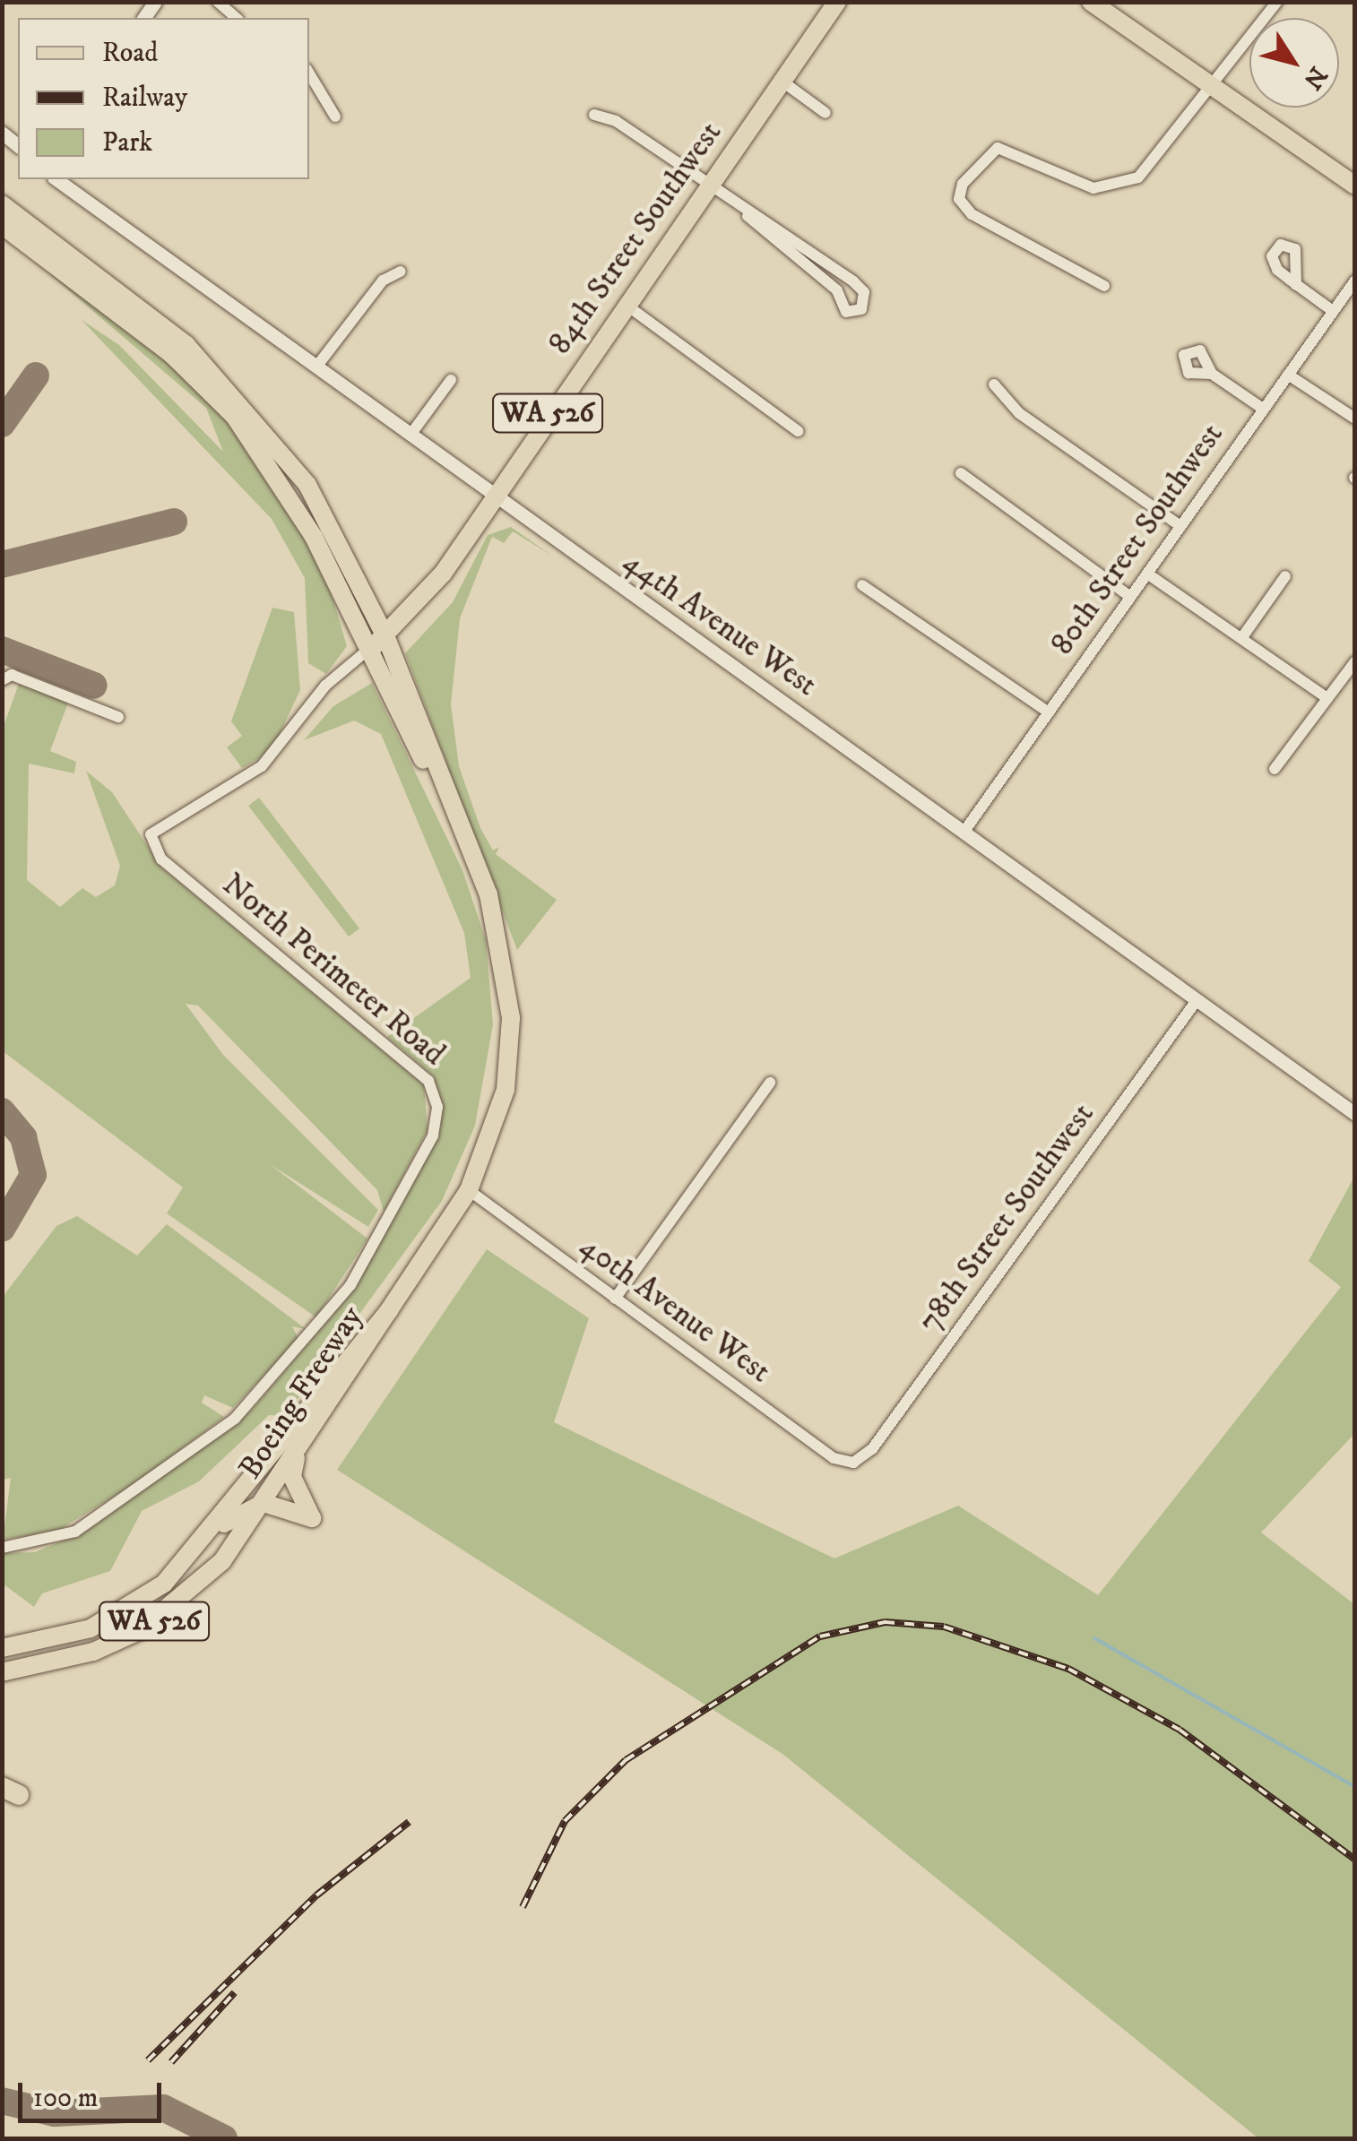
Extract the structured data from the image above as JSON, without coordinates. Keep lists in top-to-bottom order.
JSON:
{
  "streets": {
    "main road": ["84th Street Southwest", "WA 526", "Boeing Freeway"],
    "street": [
      "80th Street Southwest",
      "44th Avenue West",
      "North Perimeter Road",
      "78th Street Southwest",
      "40th Avenue West"
    ]
  },
  "crossings": [
    ["84th Street Southwest", "WA 526"],
    ["84th Street Southwest", "44th Avenue West"],
    ["84th Street Southwest", "North Perimeter Road"],
    ["WA 526", "40th Avenue West"],
    ["WA 526", "Boeing Freeway"],
    ["80th Street Southwest", "44th Avenue West"],
    ["44th Avenue West", "78th Street Southwest"],
    ["78th Street Southwest", "40th Avenue West"]
  ],
  "legend": ["Road", "Railway", "Park"],
  "scale_bar": "100 m",
  "north": "bottom right"
}
